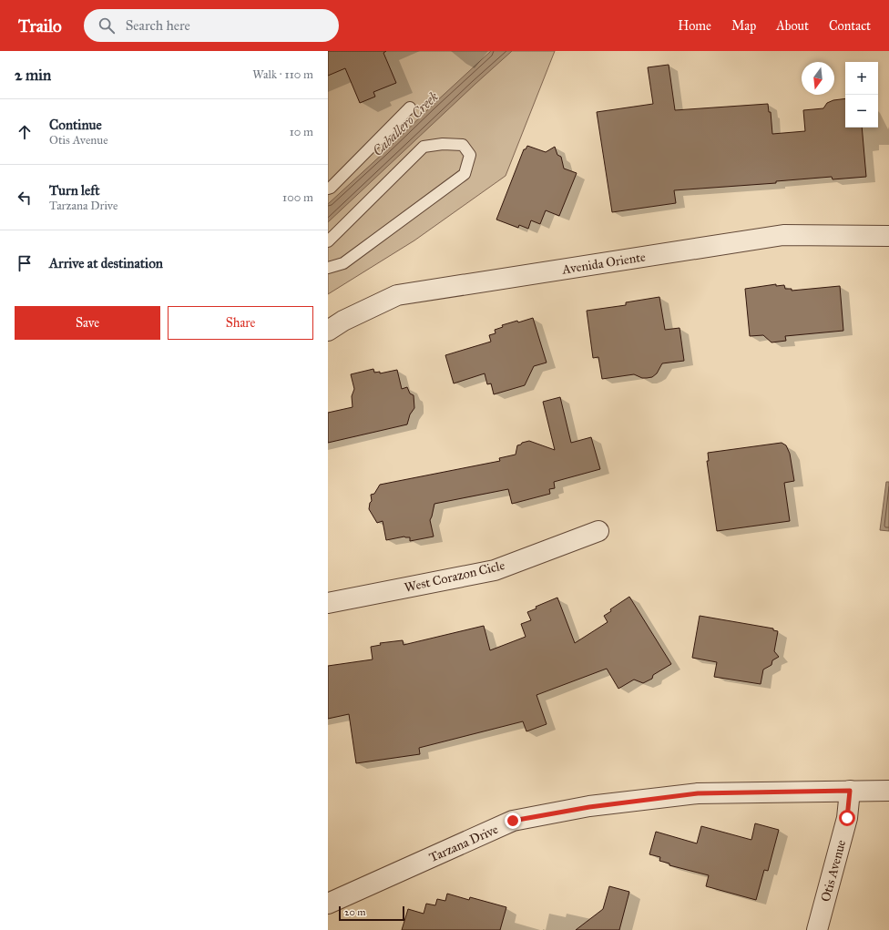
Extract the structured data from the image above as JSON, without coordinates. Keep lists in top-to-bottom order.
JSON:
{
  "streets": {
    "street": [
      "Avenida Oriente",
      "West Corazon Cicle",
      "Tarzana Drive",
      "Otis Avenue"
    ]
  },
  "crossings": [
    ["Tarzana Drive", "Otis Avenue"]
  ],
  "water": ["Caballero Creek"],
  "scale_bar": "20 m",
  "north": "bottom",
  "page": {
    "header": "Trailo",
    "search": "Search here",
    "nav": [
      "Home",
      "Map",
      "About",
      "Contact"
    ],
    "heading": ["2 min", "Walk · 110 m"],
    "map_buttons": ["+", "−"],
    "list": [
      ["Continue", "Otis Avenue", "10 m"],
      ["Turn left", "Tarzana Drive", "100 m"],
      "Arrive at destination"
    ],
    "buttons": ["Save", "Share"],
    "scale": "20 m"
  }
}
